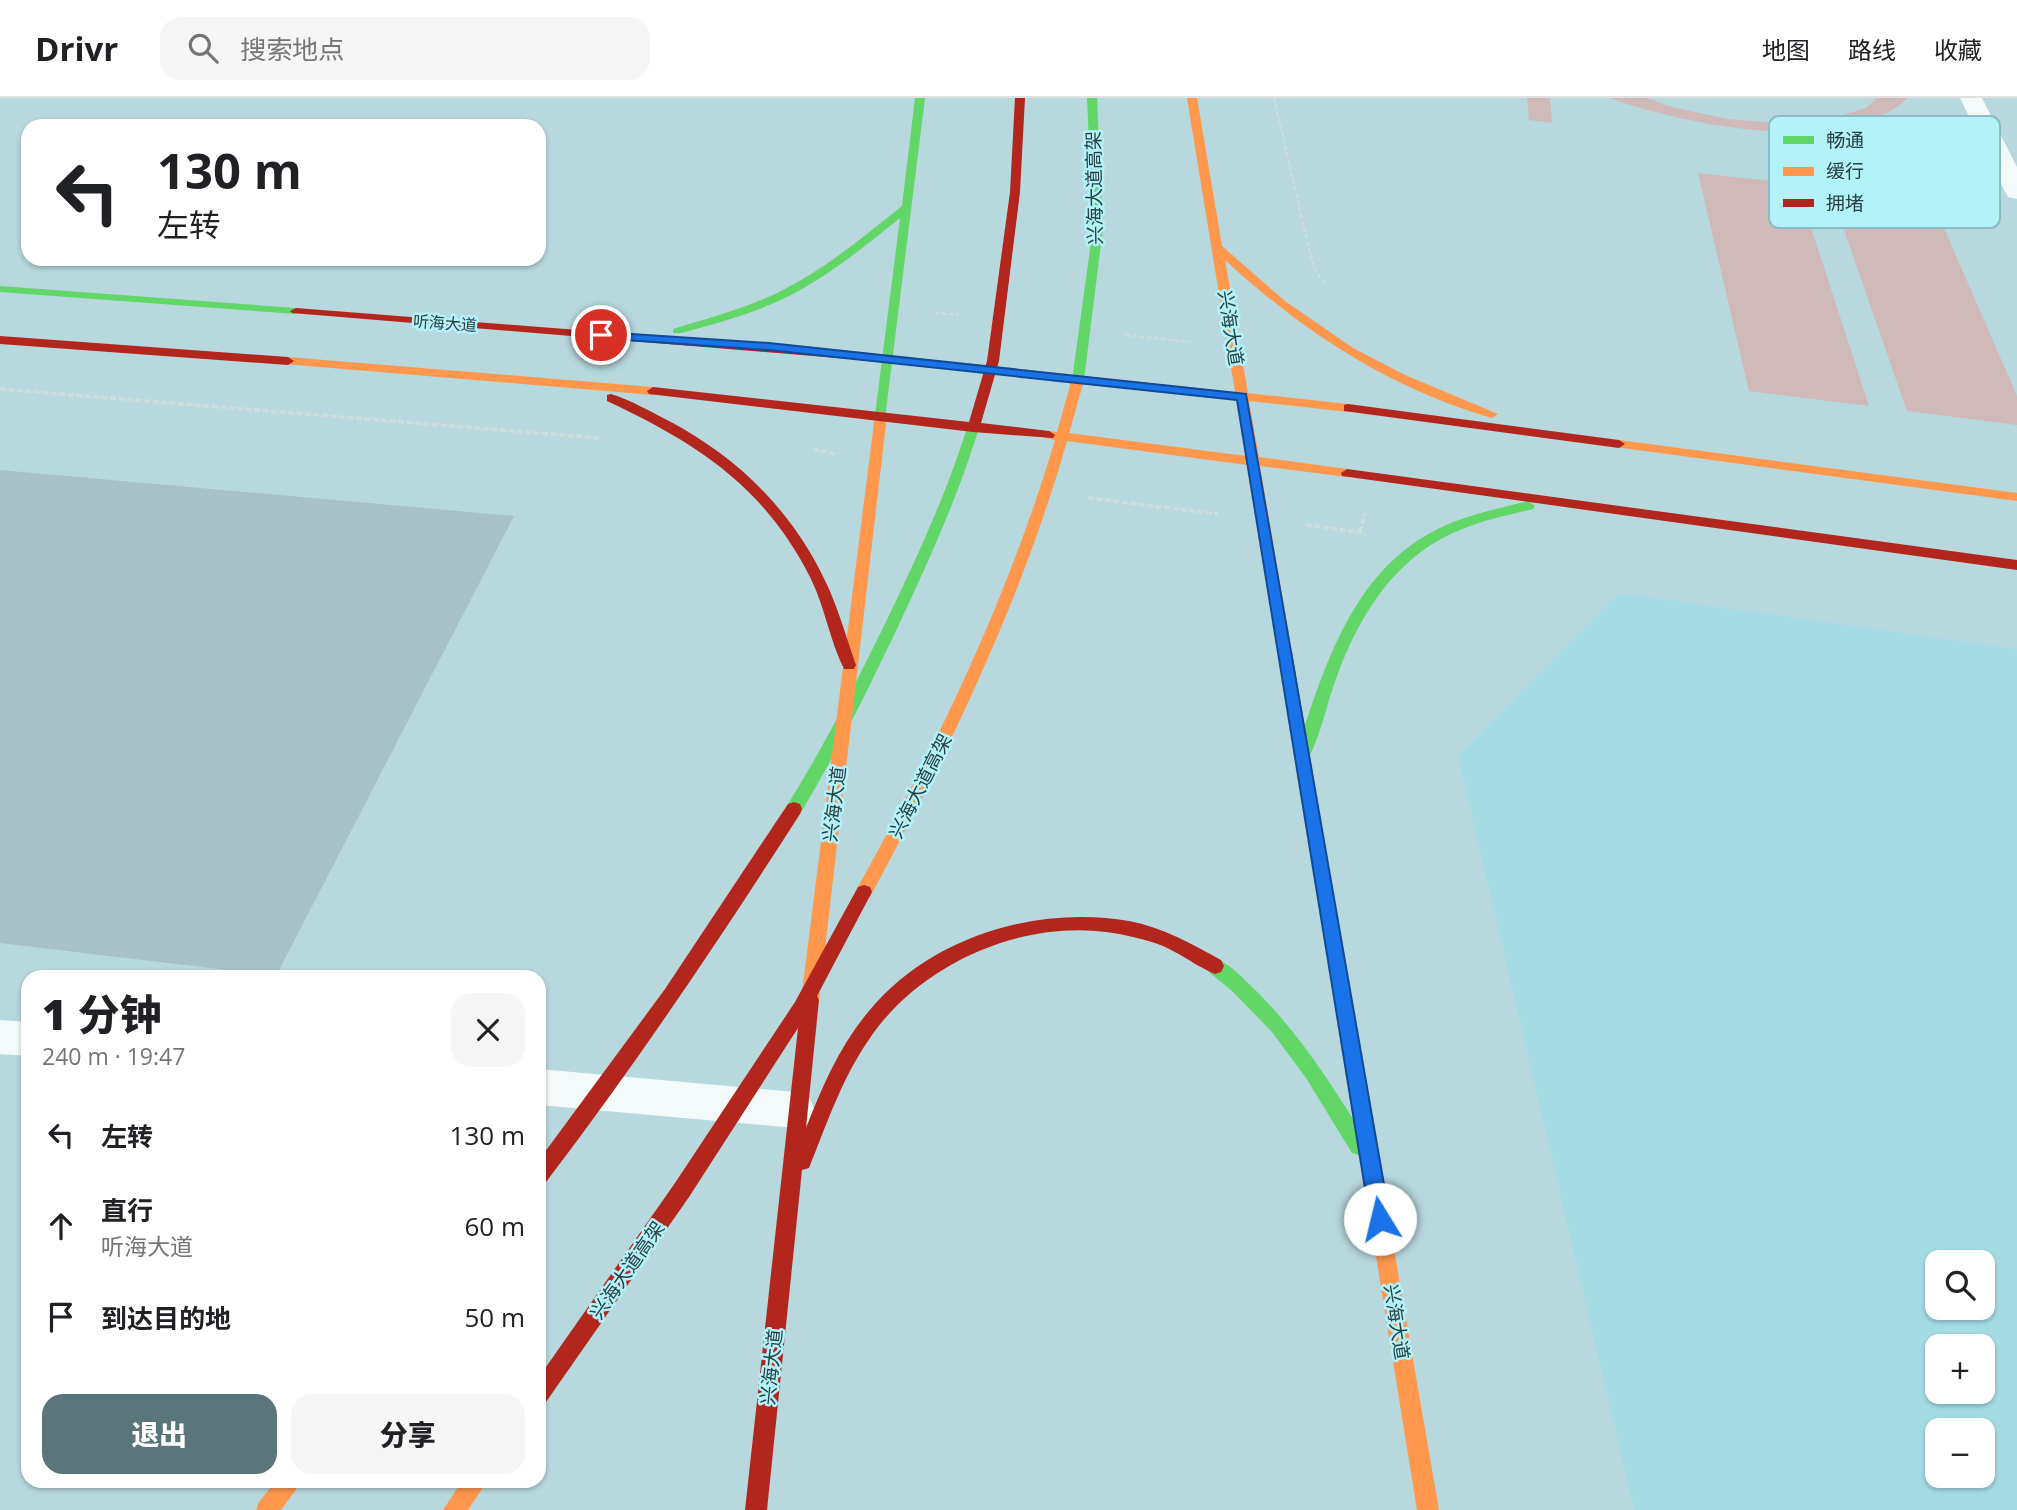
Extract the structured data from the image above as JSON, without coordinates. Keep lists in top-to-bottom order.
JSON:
{
  "streets": {
    "street": ["兴海大道高架", "听海大道", "兴海大道"]
  },
  "crossings": [
    ["听海大道", "兴海大道"]
  ],
  "legend": ["畅通", "缓行", "拥堵"],
  "page": {
    "header": "Drivr",
    "search": "搜索地点",
    "nav": ["地图", "路线", "收藏"],
    "turn": ["130 m", "左转"],
    "heading": ["1 分钟", "240 m · 19:47"],
    "list": [
      {
        "name": "左转",
        "value": "130 m"
      },
      {
        "name": "直行",
        "note": "听海大道",
        "value": "60 m"
      },
      {
        "name": "到达目的地",
        "value": "50 m"
      }
    ],
    "map_buttons": ["+", "−"],
    "buttons": ["退出", "分享"]
  }
}
